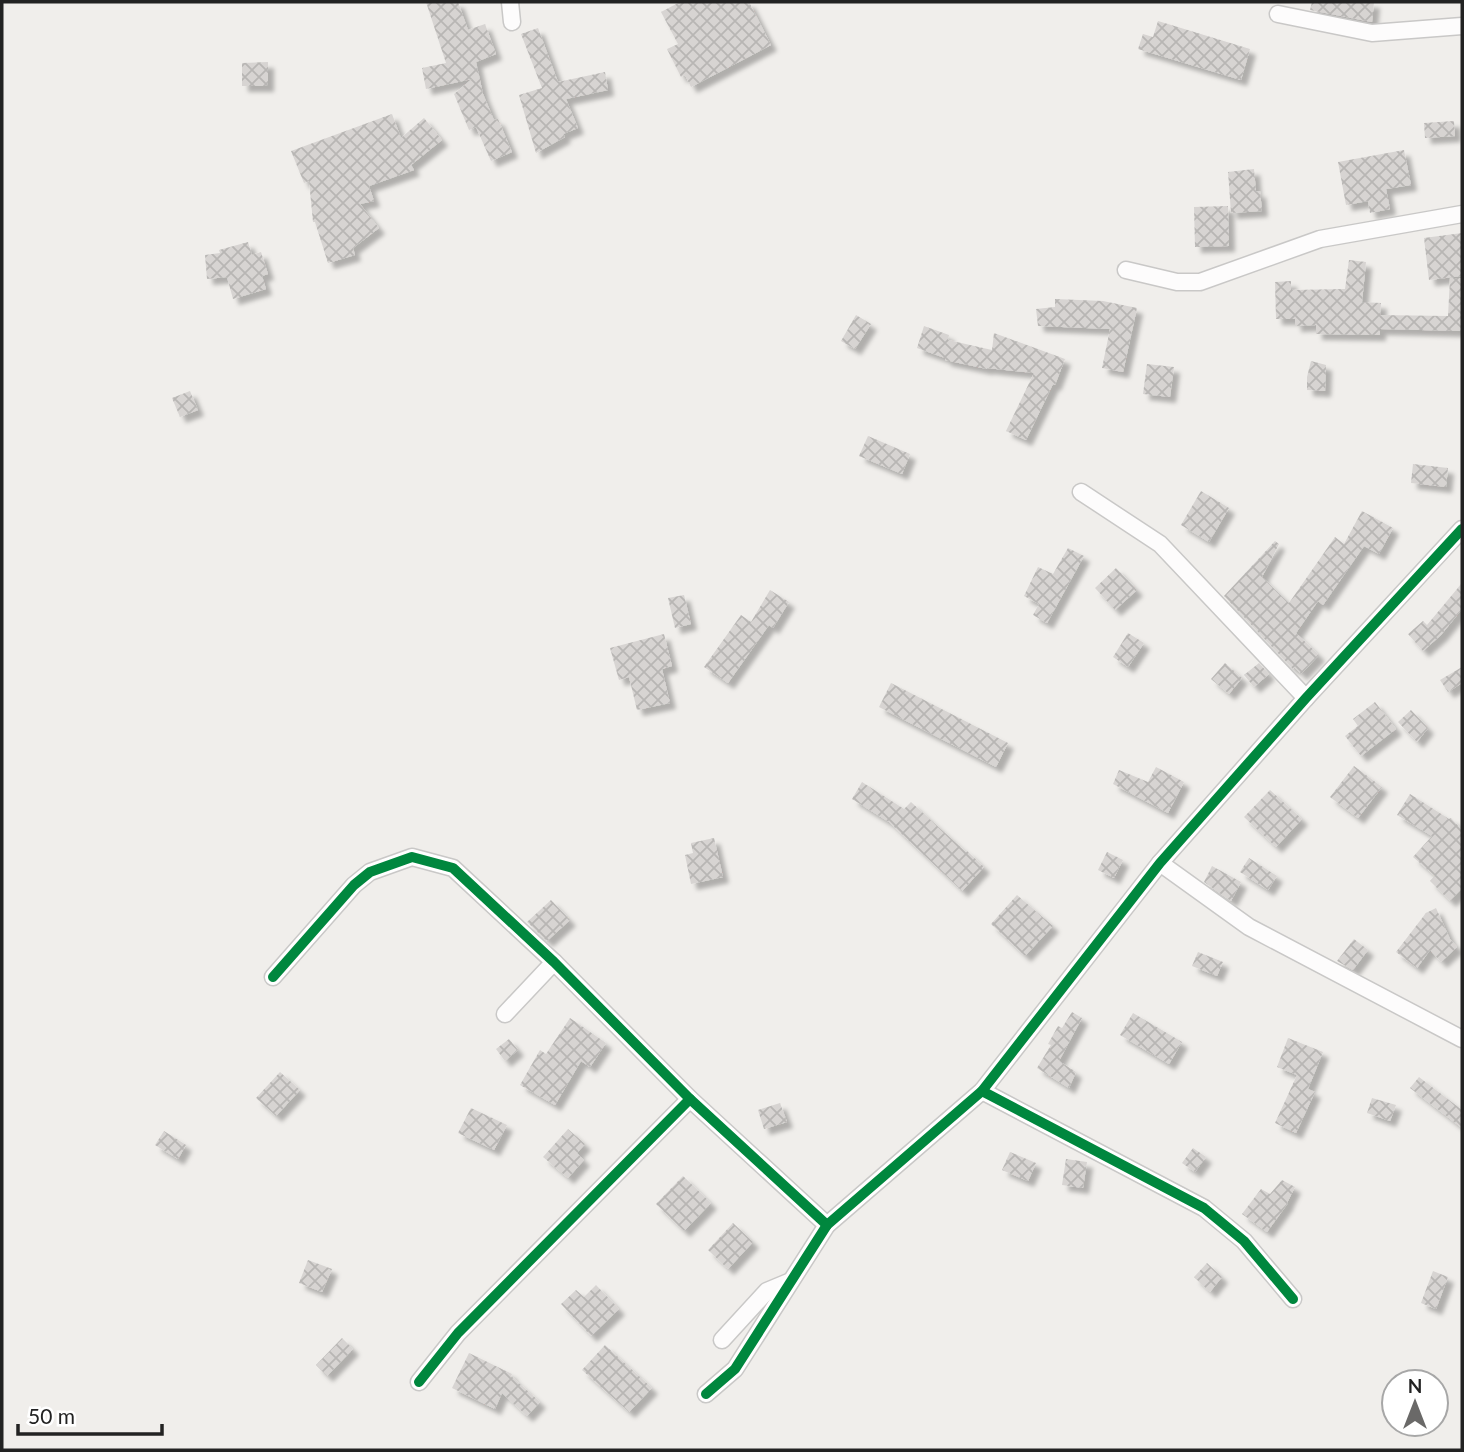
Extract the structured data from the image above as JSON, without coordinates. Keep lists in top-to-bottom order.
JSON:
{
  "scale_bar": "50 m",
  "north": "top"
}
